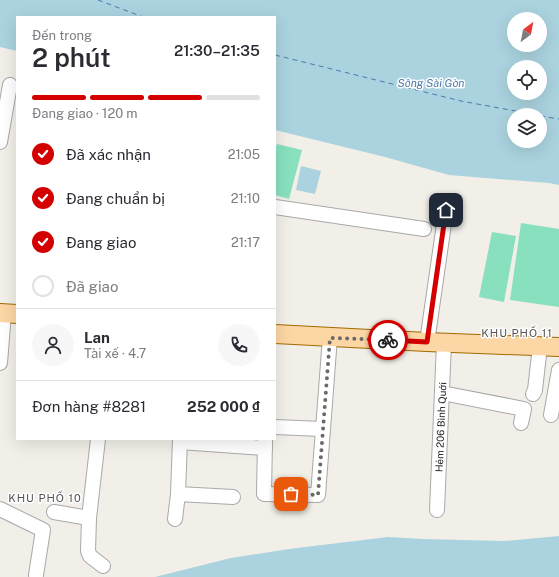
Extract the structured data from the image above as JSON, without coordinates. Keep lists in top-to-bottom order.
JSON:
{
  "streets": {
    "street": ["Hẻm 206 Bình Quới"]
  },
  "districts": ["KHU PHỐ 11", "KHU PHỐ 10"],
  "water": ["Sông Sài Gòn"],
  "north": "top right",
  "page": {
    "heading": ["2 phút", "Đến trong", "21:30–21:35"],
    "panel": [
      "Lan",
      "Tài xế · 4.7",
      "Đơn hàng #8281",
      "252 000 ₫"
    ],
    "bar": "Đang giao · 120 m",
    "list": [
      ["Đã xác nhận", "21:05"],
      ["Đang chuẩn bị", "21:10"],
      ["Đang giao", "21:17"],
      "Đã giao"
    ]
  }
}
